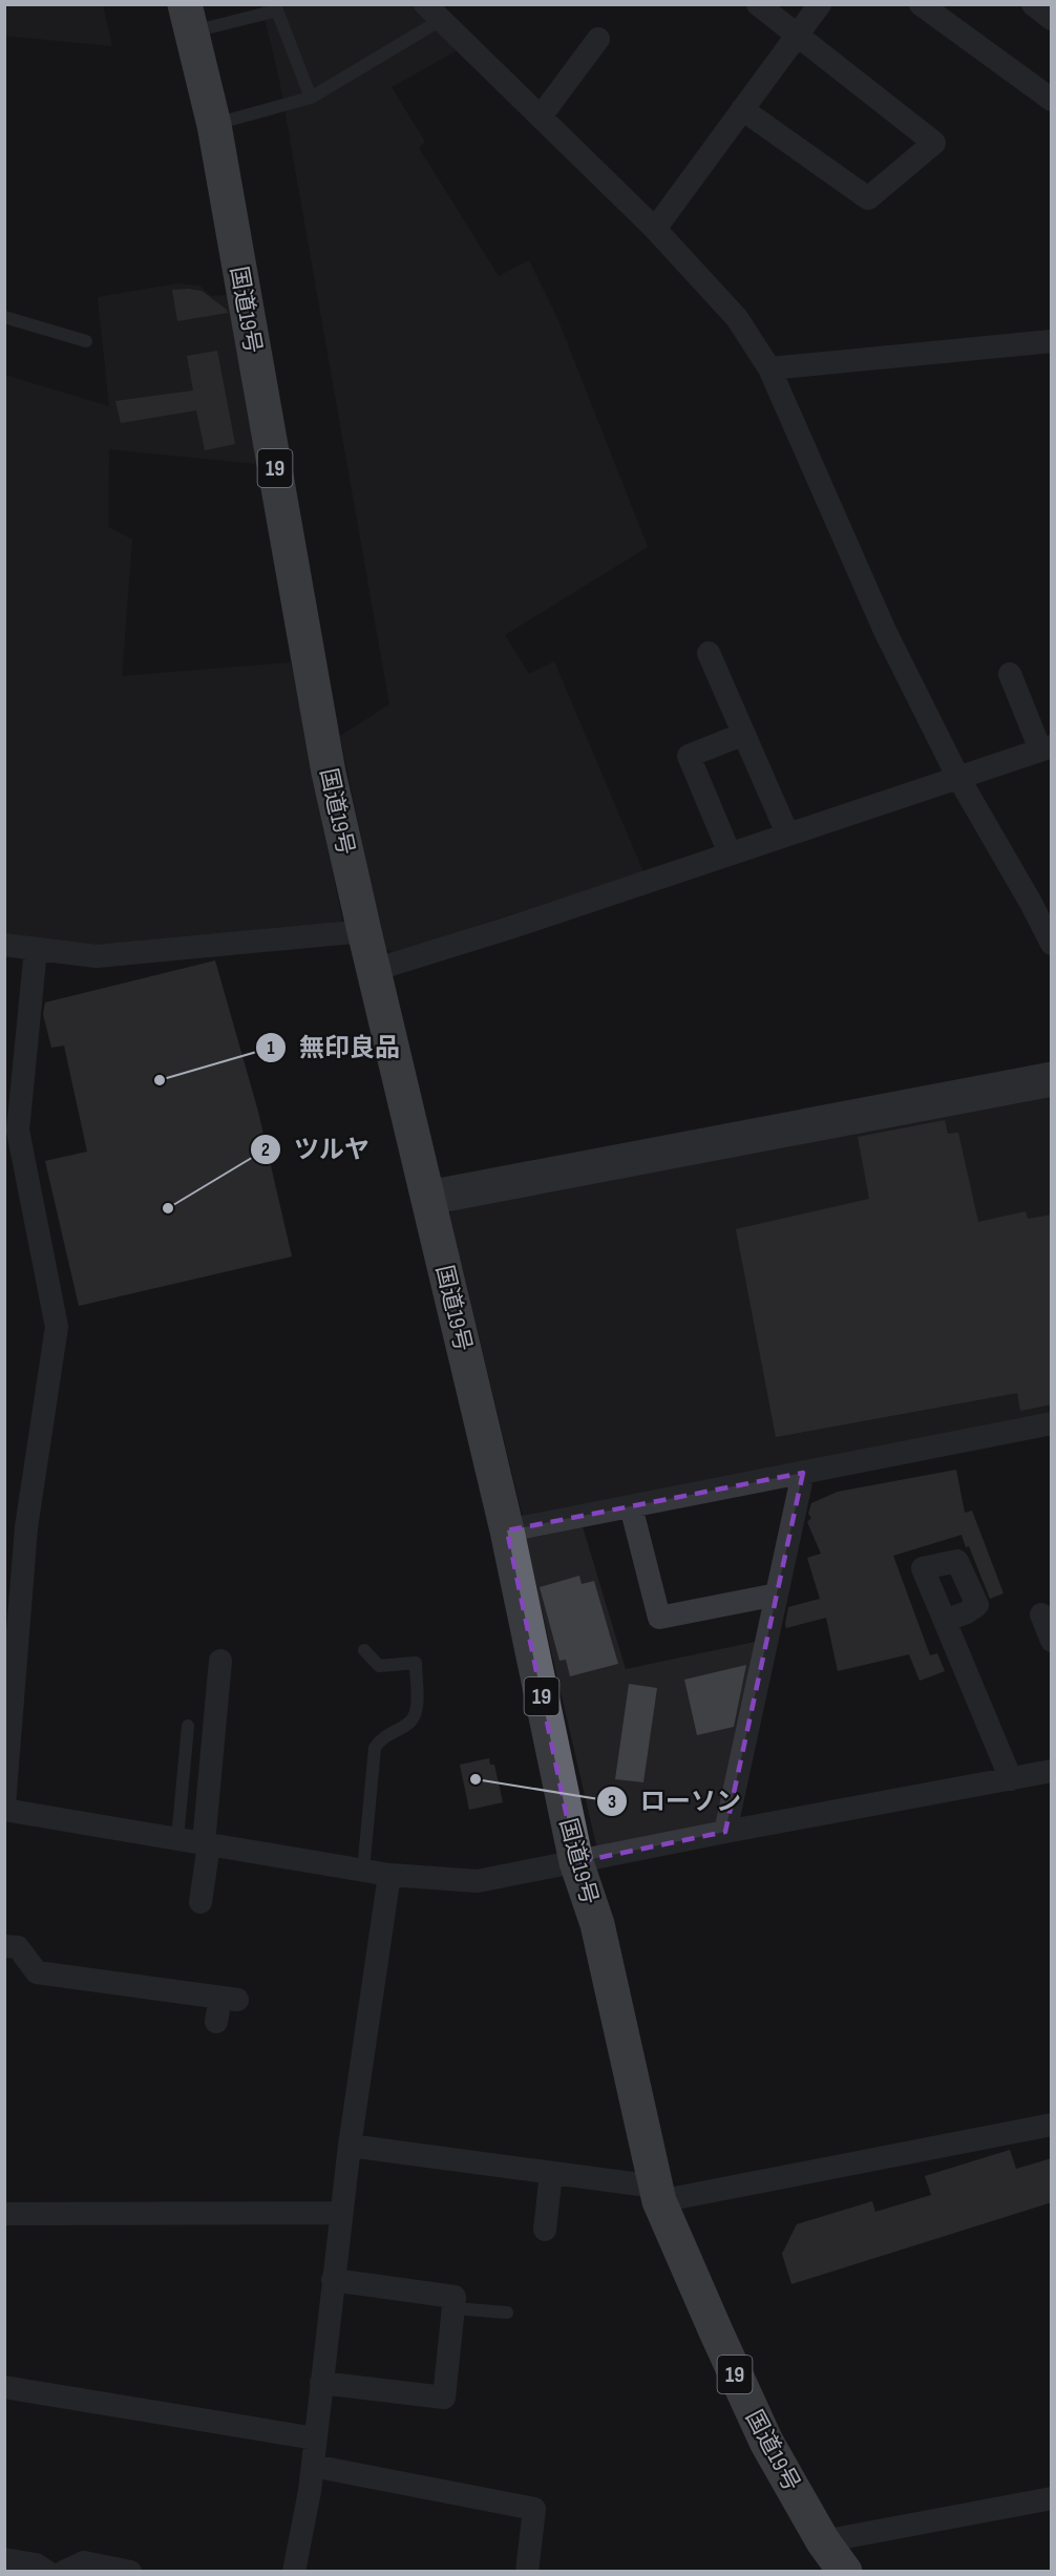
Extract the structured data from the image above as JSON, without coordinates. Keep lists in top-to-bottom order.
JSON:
{
  "streets": {
    "highway": ["国道19号", "19"]
  },
  "places": ["無印良品", "ツルヤ", "ローソン"]
}
